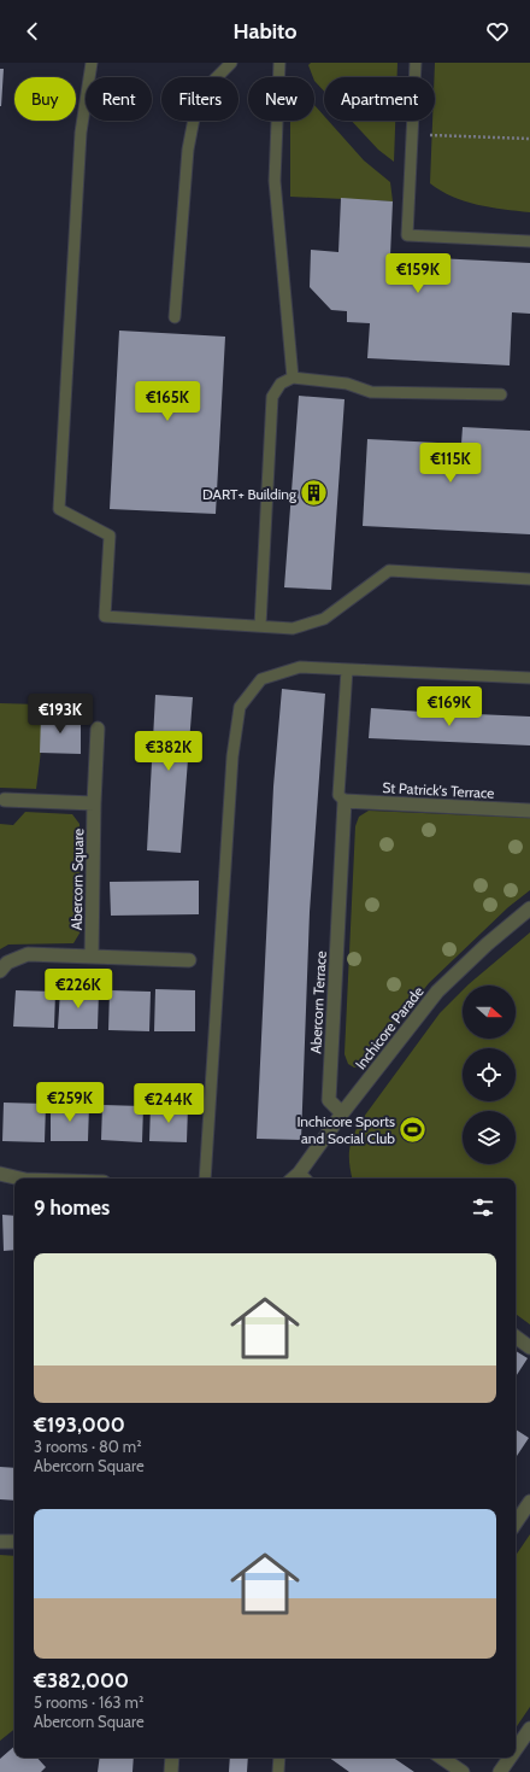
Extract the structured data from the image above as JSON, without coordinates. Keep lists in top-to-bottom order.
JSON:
{
  "streets": {
    "street": [
      "St Patrick's Terrace",
      "Abercorn Square",
      "Abercorn Terrace",
      "Inchicore Parade"
    ]
  },
  "crossings": [
    ["St Patrick's Terrace", "Abercorn Terrace"],
    ["Abercorn Terrace", "Inchicore Parade"]
  ],
  "places": {
    "building": ["DART+ Building"],
    "sports": ["Inchicore Sports and Social Club"]
  },
  "north": "right",
  "page": {
    "header": "Habito",
    "chip": [
      "Buy",
      "Rent",
      "Filters",
      "New",
      "Apartment"
    ],
    "price": [
      "€159K",
      "€165K",
      "€115K",
      "€169K",
      "€193K",
      "€382K",
      "€226K",
      "€259K",
      "€244K"
    ],
    "heading": "9 homes",
    "list": [
      {
        "name": "€193,000",
        "note": "3 rooms · 80 m² · Abercorn Square"
      },
      {
        "name": "€382,000",
        "note": "5 rooms · 163 m² · Abercorn Square"
      }
    ]
  }
}
